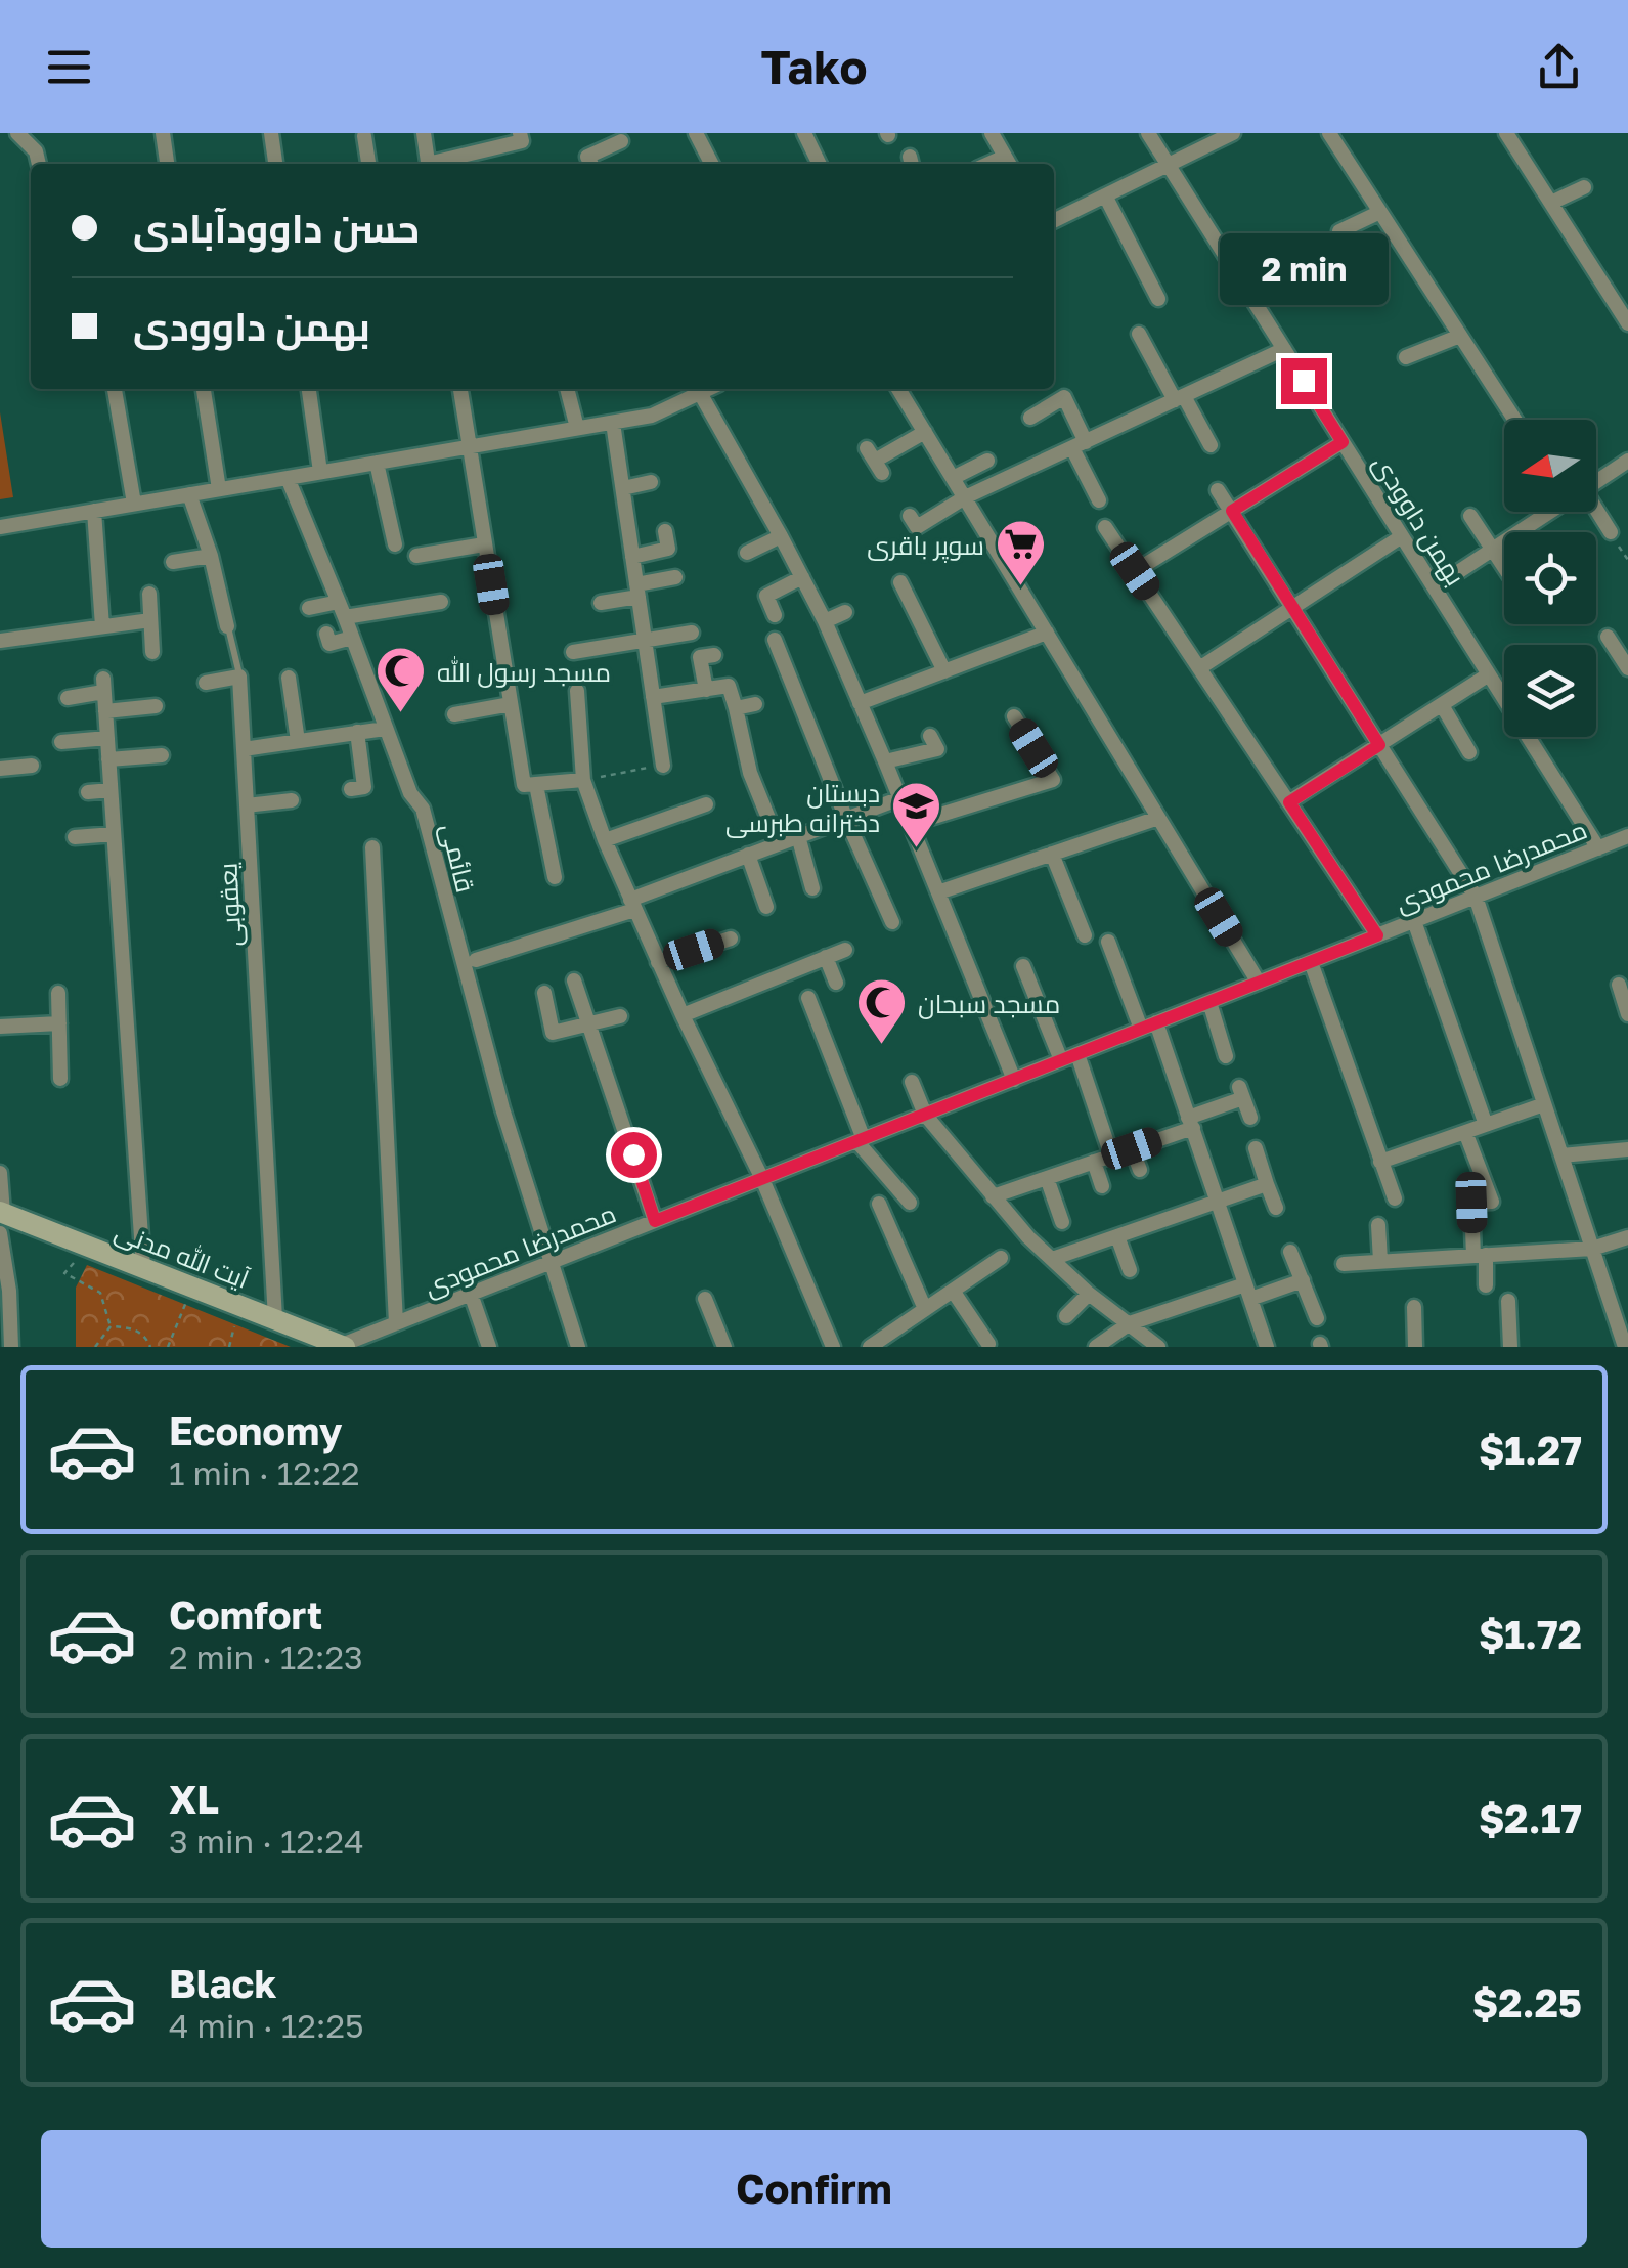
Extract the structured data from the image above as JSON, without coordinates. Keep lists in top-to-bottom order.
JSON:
{
  "streets": {
    "main road": ["آیت الله مدنی"],
    "street": [
      "بهمن داوودی",
      "قائمی",
      "محمدرضا محمودی",
      "یعقوبی"
    ]
  },
  "crossings": [
    ["بهمن داوودی", "محمدرضا محمودی"],
    ["قائمی", "محمدرضا محمودی"],
    ["محمدرضا محمودی", "آیت الله مدنی"],
    ["یعقوبی", "آیت الله مدنی"]
  ],
  "places": {
    "supermarket": ["سوپر باقری"],
    "mosque": ["مسجد رسول الله", "مسجد سبحان"],
    "school or university": ["دبستان دخترانه طبرسی"]
  },
  "north": "left",
  "page": {
    "header": "Tako",
    "banner": ["حسن داوودآبادی", "بهمن داوودی"],
    "bubble": "2 min",
    "list": [
      {
        "name": "Economy",
        "note": "1 min · 12:22",
        "value": "$1.27"
      },
      {
        "name": "Comfort",
        "note": "2 min · 12:23",
        "value": "$1.72"
      },
      {
        "name": "XL",
        "note": "3 min · 12:24",
        "value": "$2.17"
      },
      {
        "name": "Black",
        "note": "4 min · 12:25",
        "value": "$2.25"
      }
    ],
    "buttons": "Confirm"
  }
}
